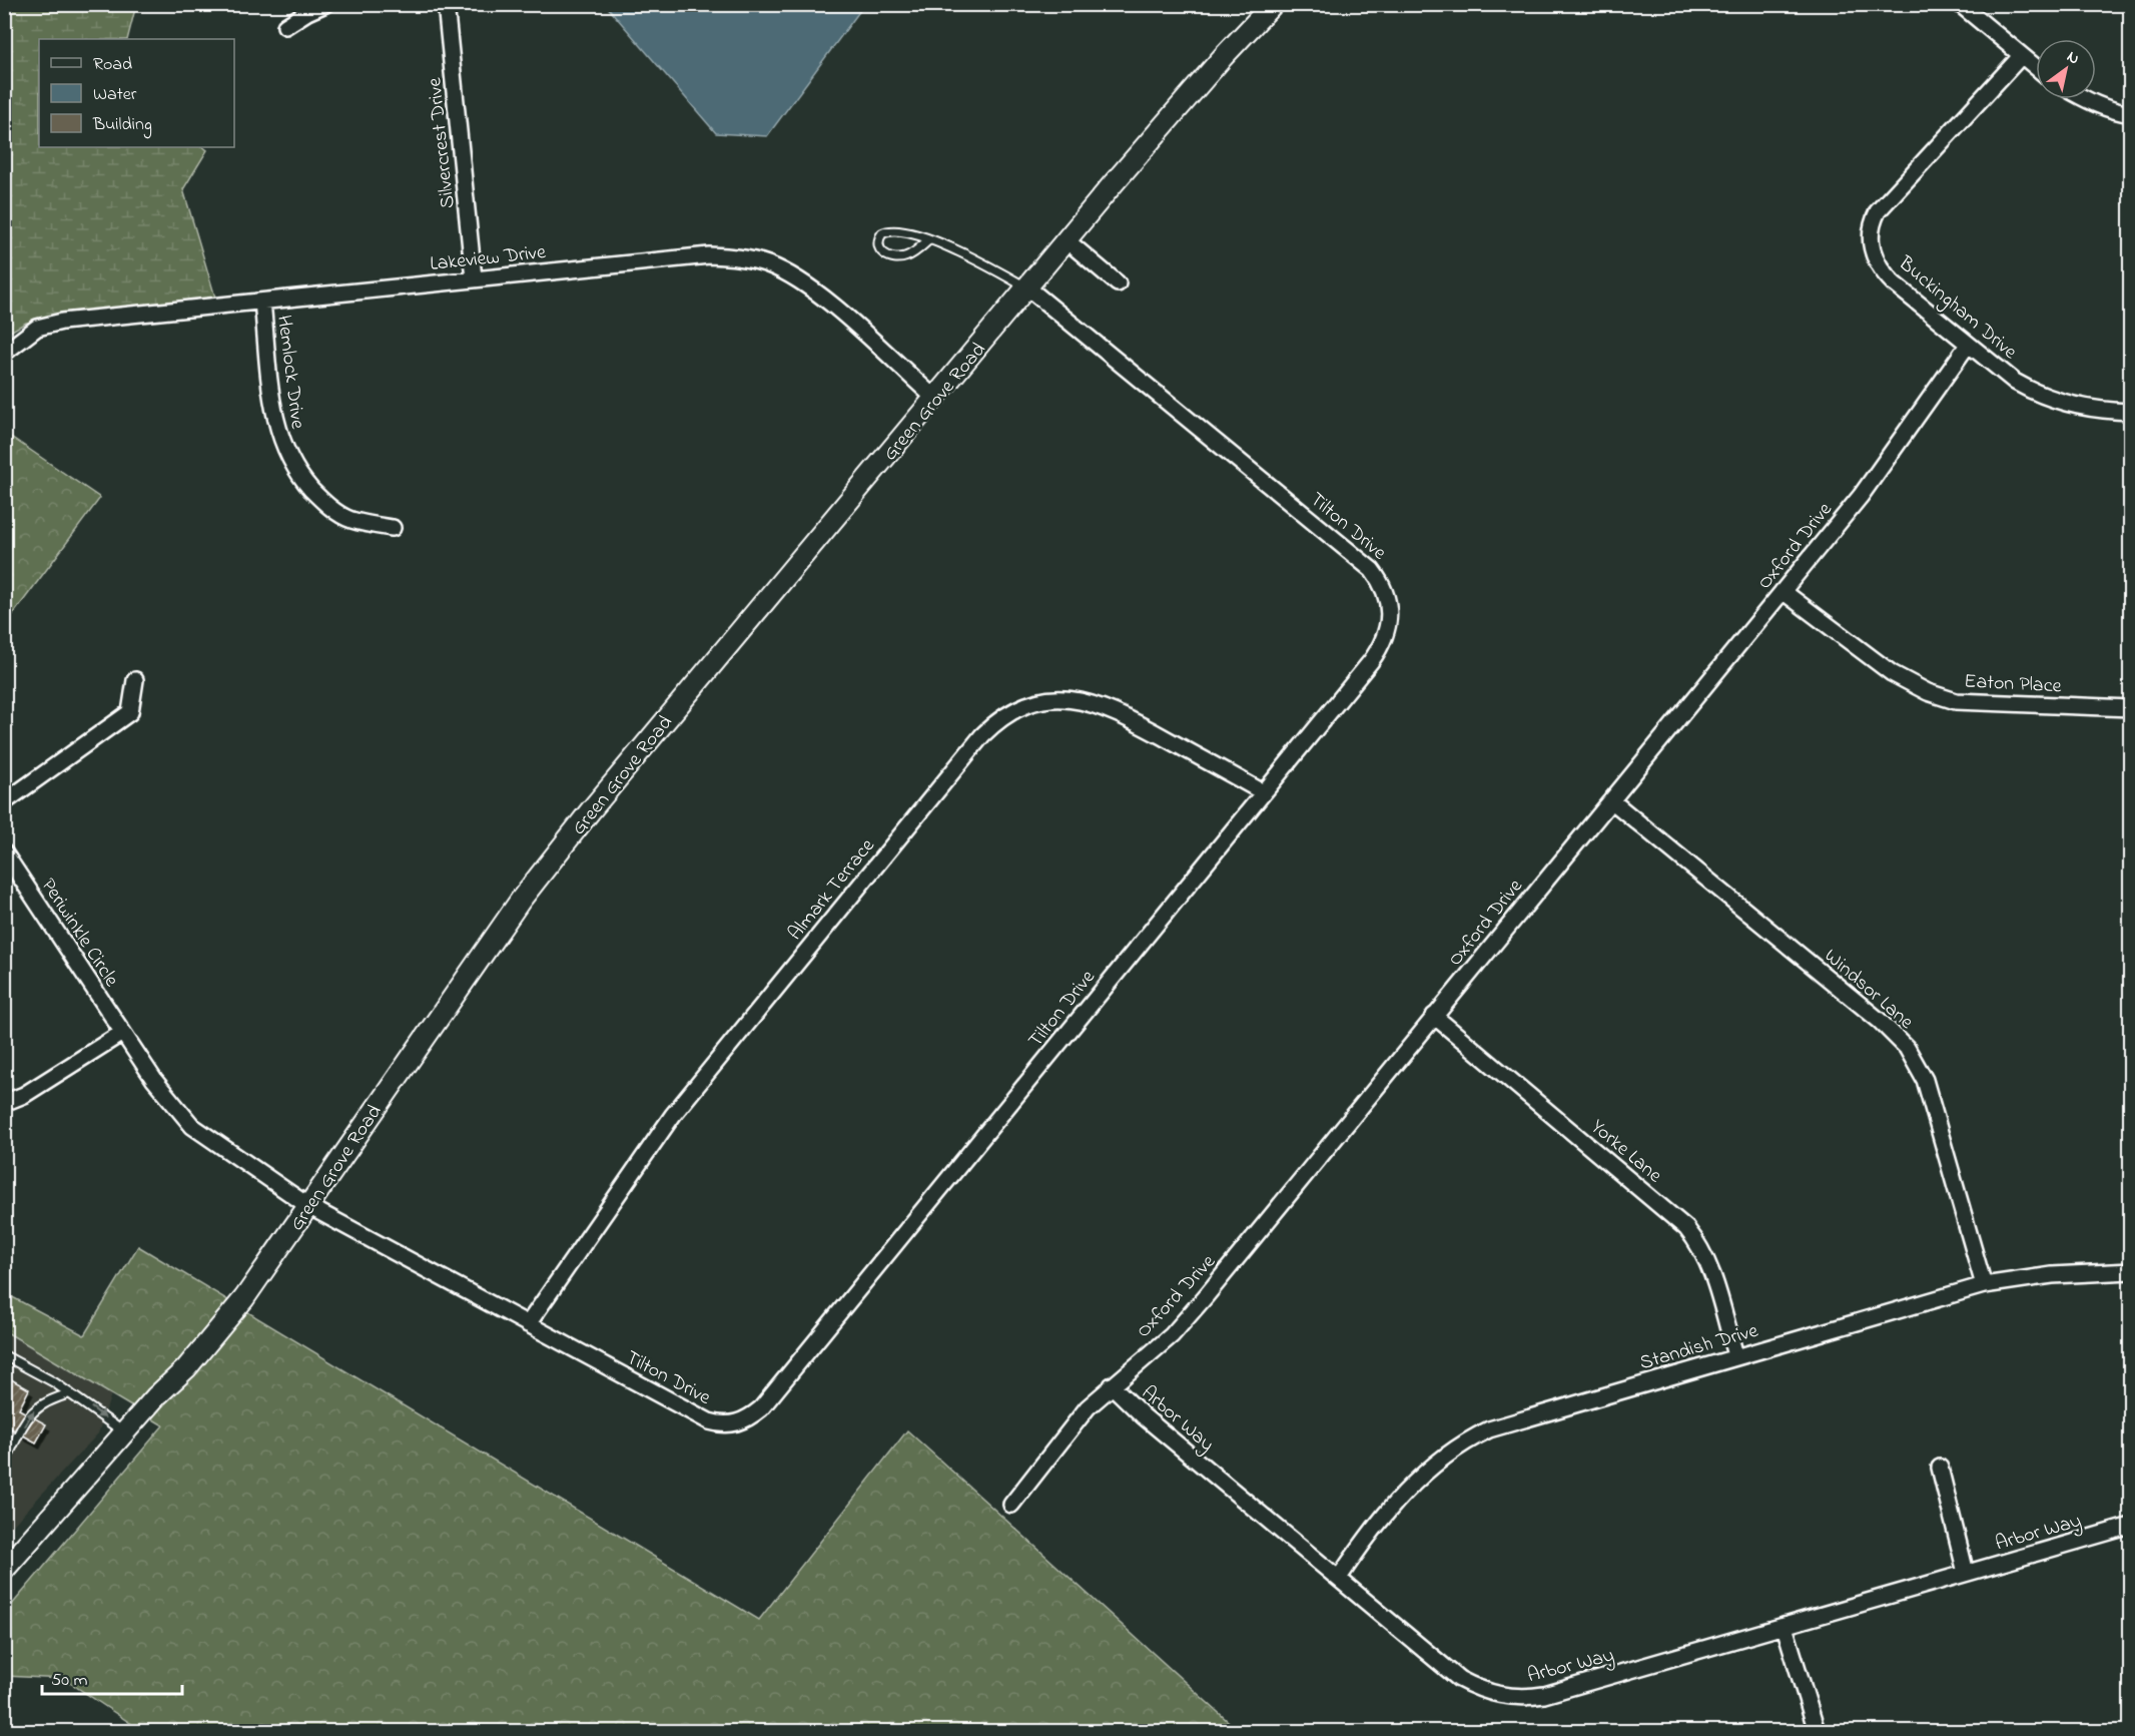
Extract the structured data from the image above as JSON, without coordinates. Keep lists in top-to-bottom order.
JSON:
{
  "streets": {
    "street": [
      "Silvercrest Drive",
      "Lakeview Drive",
      "Buckingham Drive",
      "Hemlock Drive",
      "Green Grove Road",
      "Tilton Drive",
      "Oxford Drive",
      "Eaton Place",
      "Almark Terrace",
      "Periwinkle Circle",
      "Windsor Lane",
      "Yorke Lane",
      "Standish Drive",
      "Arbor Way"
    ]
  },
  "crossings": [
    ["Silvercrest Drive", "Lakeview Drive"],
    ["Lakeview Drive", "Hemlock Drive"],
    ["Lakeview Drive", "Green Grove Road"],
    ["Buckingham Drive", "Oxford Drive"],
    ["Green Grove Road", "Tilton Drive"],
    ["Green Grove Road", "Periwinkle Circle"],
    ["Tilton Drive", "Almark Terrace"],
    ["Tilton Drive", "Periwinkle Circle"],
    ["Oxford Drive", "Eaton Place"],
    ["Oxford Drive", "Windsor Lane"],
    ["Oxford Drive", "Yorke Lane"],
    ["Oxford Drive", "Arbor Way"],
    ["Windsor Lane", "Standish Drive"],
    ["Yorke Lane", "Standish Drive"],
    ["Standish Drive", "Arbor Way"]
  ],
  "legend": ["Road", "Water", "Building"],
  "scale_bar": "50 m",
  "north": "top right"
}
